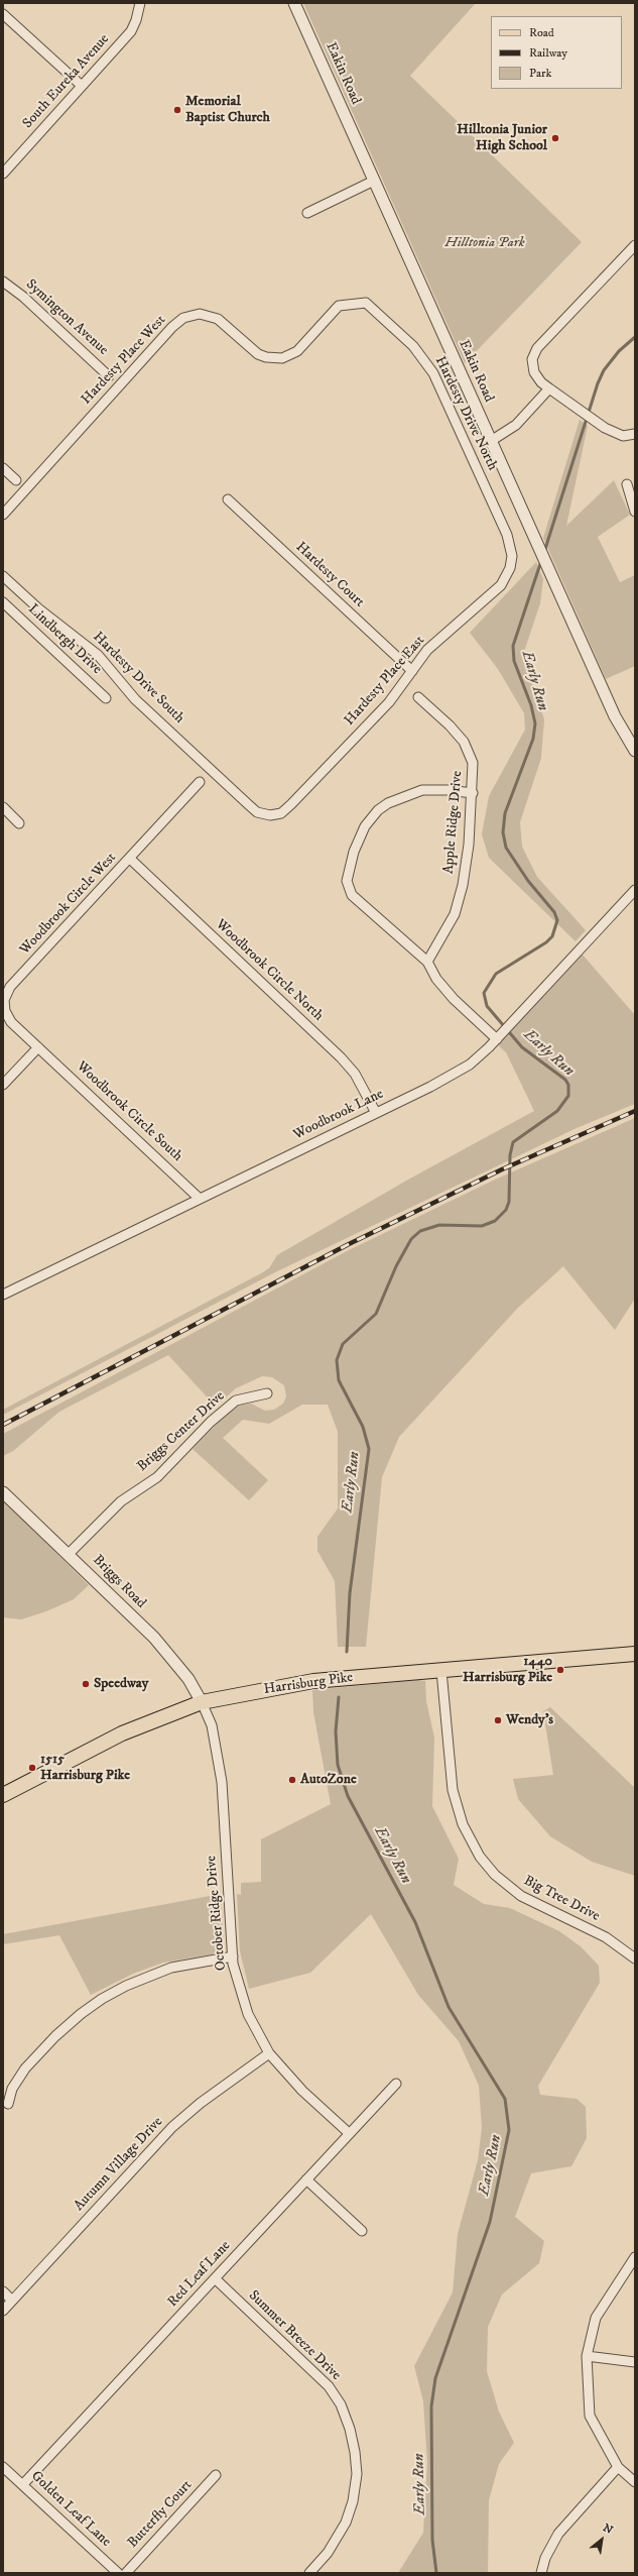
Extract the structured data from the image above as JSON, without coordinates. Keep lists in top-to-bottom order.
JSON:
{
  "streets": {
    "main road": ["Harrisburg Pike"],
    "street": [
      "Eakin Road",
      "South Eureka Avenue",
      "Symington Avenue",
      "Hardesty Place West",
      "Hardesty Drive North",
      "Hardesty Court",
      "Lindbergh Drive",
      "Hardesty Drive South",
      "Hardesty Place East",
      "Apple Ridge Drive",
      "Woodbrook Circle West",
      "Woodbrook Circle North",
      "Woodbrook Circle South",
      "Woodbrook Lane",
      "Briggs Center Drive",
      "Briggs Road",
      "Big Tree Drive",
      "October Ridge Drive",
      "Autumn Village Drive",
      "Red Leaf Lane",
      "Summer Breeze Drive",
      "Golden Leaf Lane",
      "Butterfly Court"
    ]
  },
  "crossings": [
    ["Hardesty Place West", "Hardesty Drive North"],
    ["Hardesty Drive North", "Hardesty Place East"],
    ["Hardesty Court", "Hardesty Place East"],
    ["Hardesty Drive South", "Hardesty Place East"],
    ["Woodbrook Circle West", "Woodbrook Circle North"],
    ["Woodbrook Circle West", "Woodbrook Circle South"],
    ["Woodbrook Circle North", "Woodbrook Lane"],
    ["Woodbrook Circle South", "Woodbrook Lane"],
    ["Briggs Center Drive", "Briggs Road"],
    ["Briggs Road", "Harrisburg Pike"],
    ["Briggs Road", "October Ridge Drive"],
    ["Harrisburg Pike", "Big Tree Drive"],
    ["Harrisburg Pike", "October Ridge Drive"],
    ["October Ridge Drive", "Autumn Village Drive"],
    ["October Ridge Drive", "Red Leaf Lane"],
    ["Red Leaf Lane", "Summer Breeze Drive"],
    ["Red Leaf Lane", "Golden Leaf Lane"]
  ],
  "water": ["Early Run"],
  "parks": ["Hilltonia Park"],
  "places": [
    "Memorial Baptist Church",
    "Hilltonia Junior High School",
    "1440 Harrisburg Pike",
    "Speedway",
    "Wendy's",
    "1515 Harrisburg Pike",
    "AutoZone"
  ],
  "legend": ["Road", "Railway", "Park"],
  "north": "top right"
}
